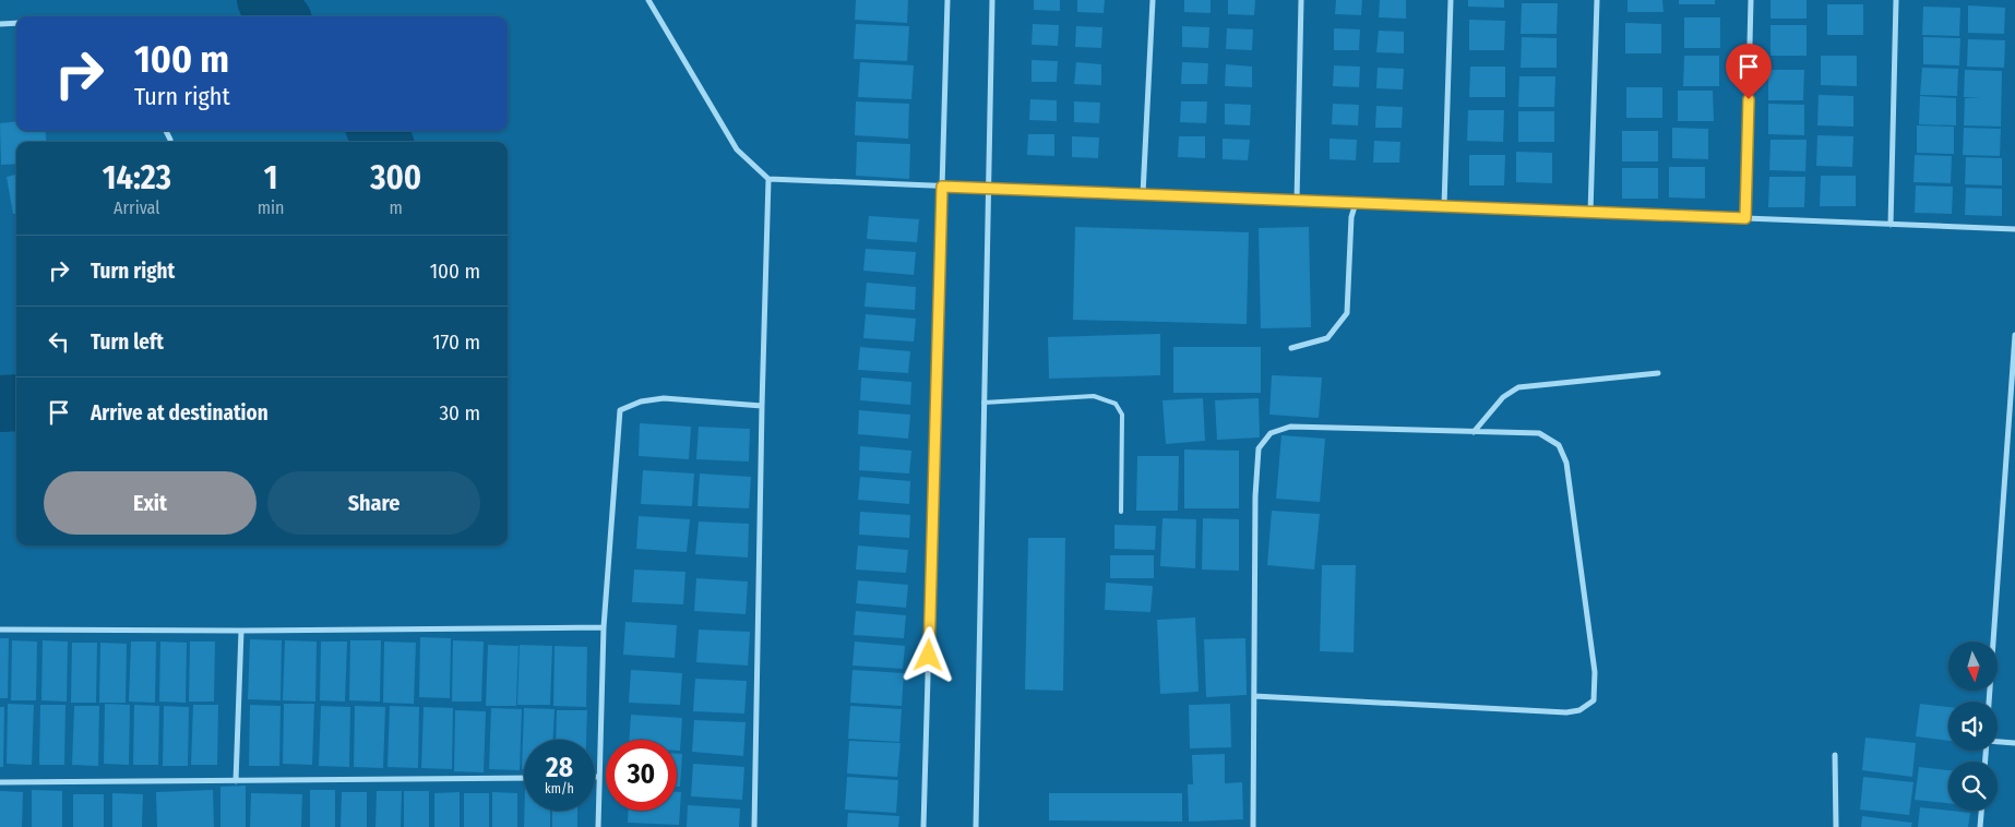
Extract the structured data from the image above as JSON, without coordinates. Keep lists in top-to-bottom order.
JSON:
{
  "north": "bottom",
  "page": {
    "turn": ["100 m", "Turn right"],
    "eta": [
      "14:23",
      "Arrival",
      "1",
      "min",
      "300",
      "m"
    ],
    "list": [
      {
        "name": "Turn right",
        "value": "100 m"
      },
      {
        "name": "Turn left",
        "value": "170 m"
      },
      {
        "name": "Arrive at destination",
        "value": "30 m"
      }
    ],
    "buttons": ["Exit", "Share"],
    "speed": "28 km/h",
    "limit": "30"
  }
}
